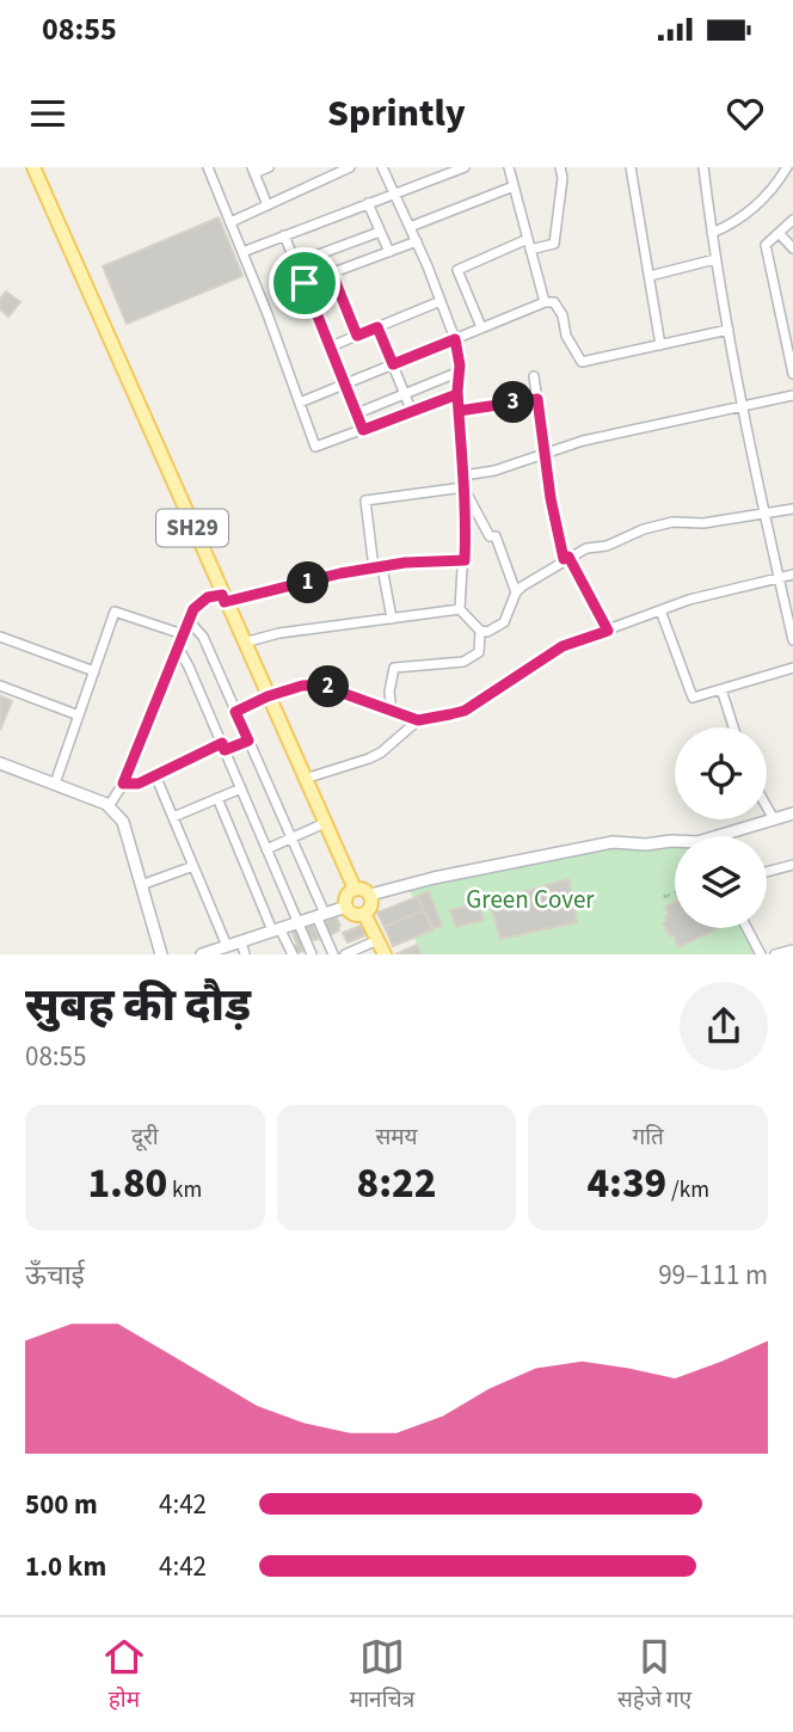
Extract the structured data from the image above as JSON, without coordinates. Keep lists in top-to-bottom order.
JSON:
{
  "streets": {
    "main road": ["SH29"]
  },
  "parks": ["Green Cover"],
  "page": {
    "status": "08:55",
    "header": "Sprintly",
    "pins": ["3", "1", "2"],
    "heading": ["सुबह की दौड़", "08:55"],
    "stats": [
      ["दूरी", "1.80 km"],
      ["समय", "8:22"],
      ["गति", "4:39 /km"]
    ],
    "chart": ["ऊँचाई", "99–111 m"],
    "list": [
      {
        "name": "500 m",
        "note": "4:42"
      },
      {
        "name": "1.0 km",
        "note": "4:42"
      }
    ],
    "tabs": ["होम", "मानचित्र", "सहेजे गए"]
  }
}
